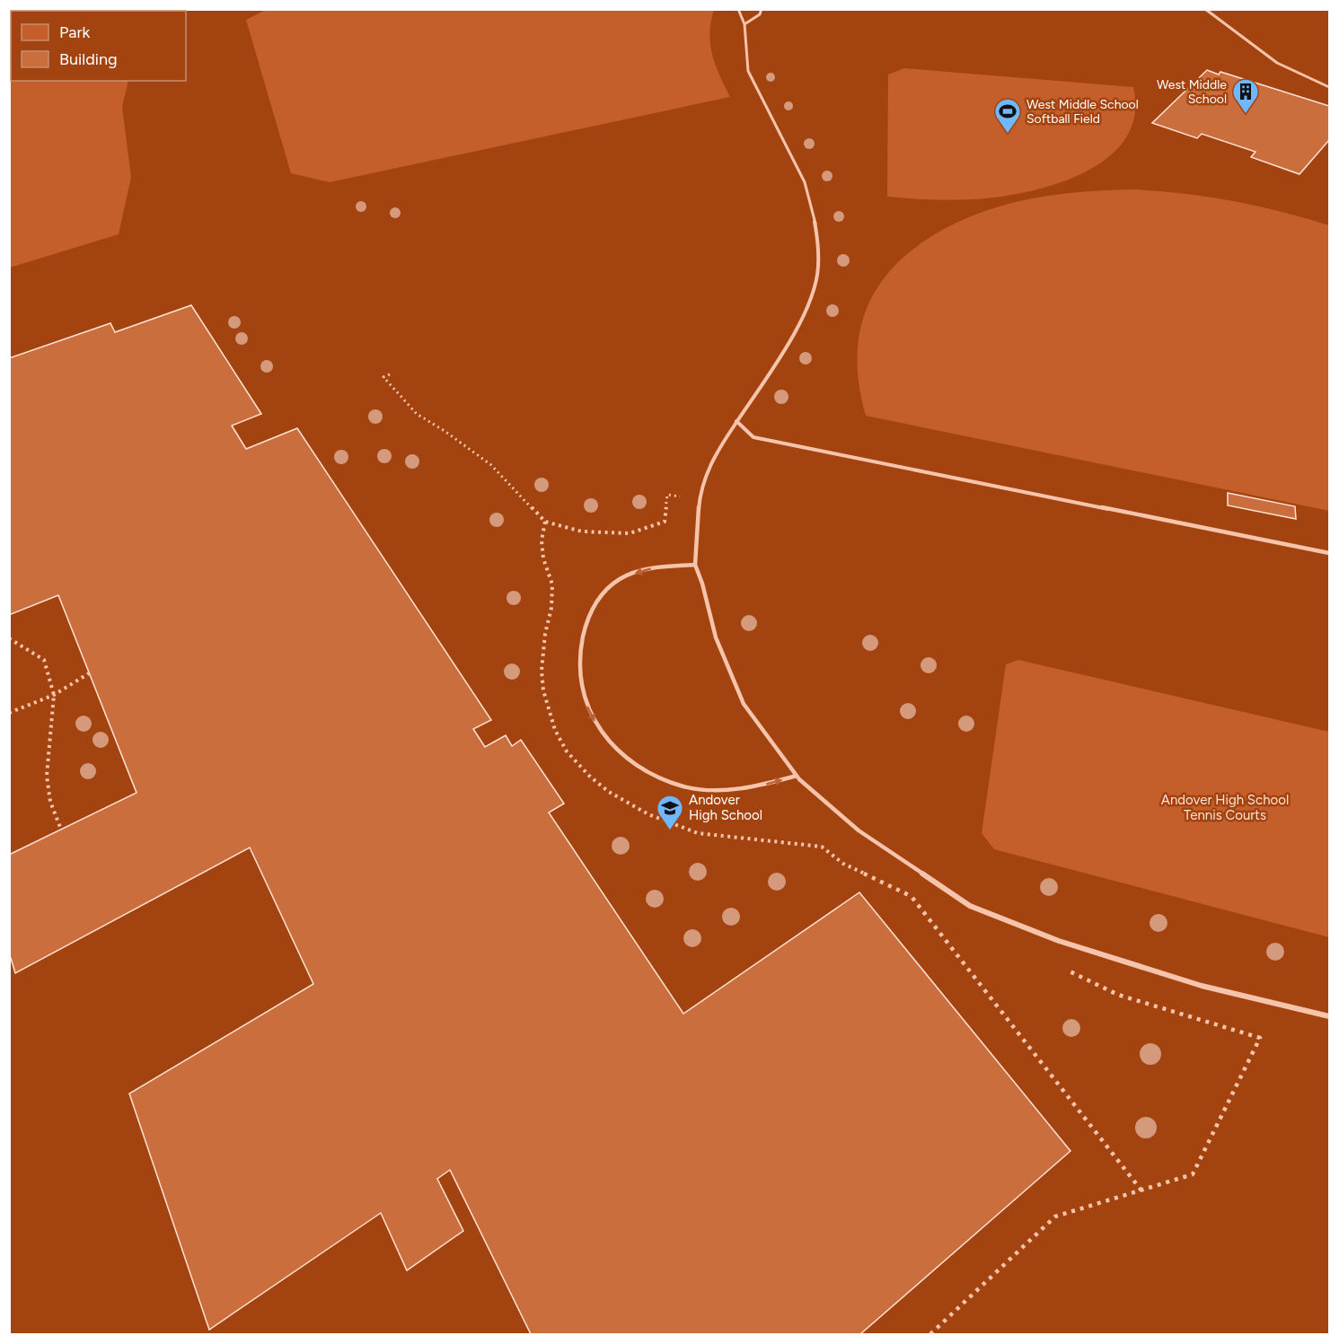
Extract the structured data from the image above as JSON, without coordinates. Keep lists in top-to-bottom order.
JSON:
{
  "parks": ["Andover High School Tennis Courts"],
  "places": {
    "building": ["West Middle School"],
    "sports": ["West Middle School Softball Field"],
    "school or university": ["Andover High School"]
  },
  "legend": ["Park", "Building"]
}
